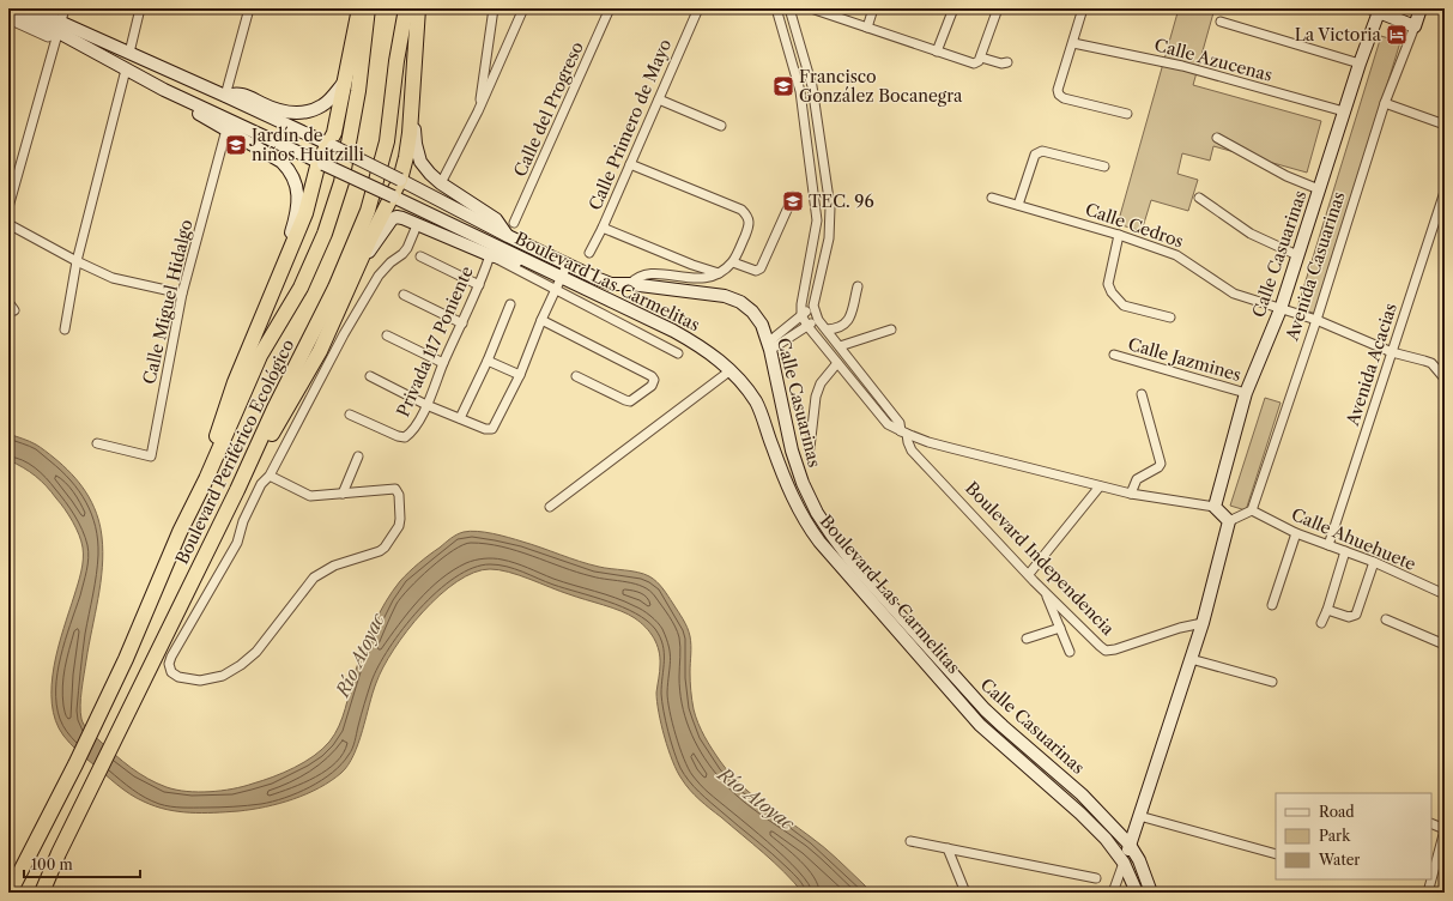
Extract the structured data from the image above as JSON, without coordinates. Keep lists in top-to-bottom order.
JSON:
{
  "streets": {
    "highway": ["Boulevard Periférico Ecológico"],
    "main road": ["Calle Casuarinas", "Avenida Casuarinas", "Boulevard Las Carmelitas"],
    "street": [
      "Calle Azucenas",
      "Calle del Progreso",
      "Calle Primero de Mayo",
      "Calle Cedros",
      "Calle Miguel Hidalgo",
      "Privada 117 Poniente",
      "Calle Jazmines",
      "Avenida Acacias",
      "Calle Ahuehuete",
      "Boulevard Independencia"
    ]
  },
  "crossings": [
    ["Calle Azucenas", "Calle Casuarinas"],
    ["Calle Cedros", "Calle Casuarinas"],
    ["Calle Cedros", "Avenida Casuarinas"],
    ["Calle Cedros", "Avenida Acacias"],
    ["Calle Casuarinas", "Boulevard Las Carmelitas"],
    ["Calle Casuarinas", "Calle Jazmines"],
    ["Calle Casuarinas", "Boulevard Independencia"],
    ["Avenida Casuarinas", "Calle Ahuehuete"],
    ["Avenida Acacias", "Calle Ahuehuete"]
  ],
  "water": ["Río Atoyac"],
  "places": {
    "hotel": ["La Victoria"],
    "school or university": ["Francisco González Bocanegra", "Jardín de niños Huitzilli", "TEC. 96"]
  },
  "legend": ["Road", "Park", "Water"],
  "scale_bar": "100 m"
}
